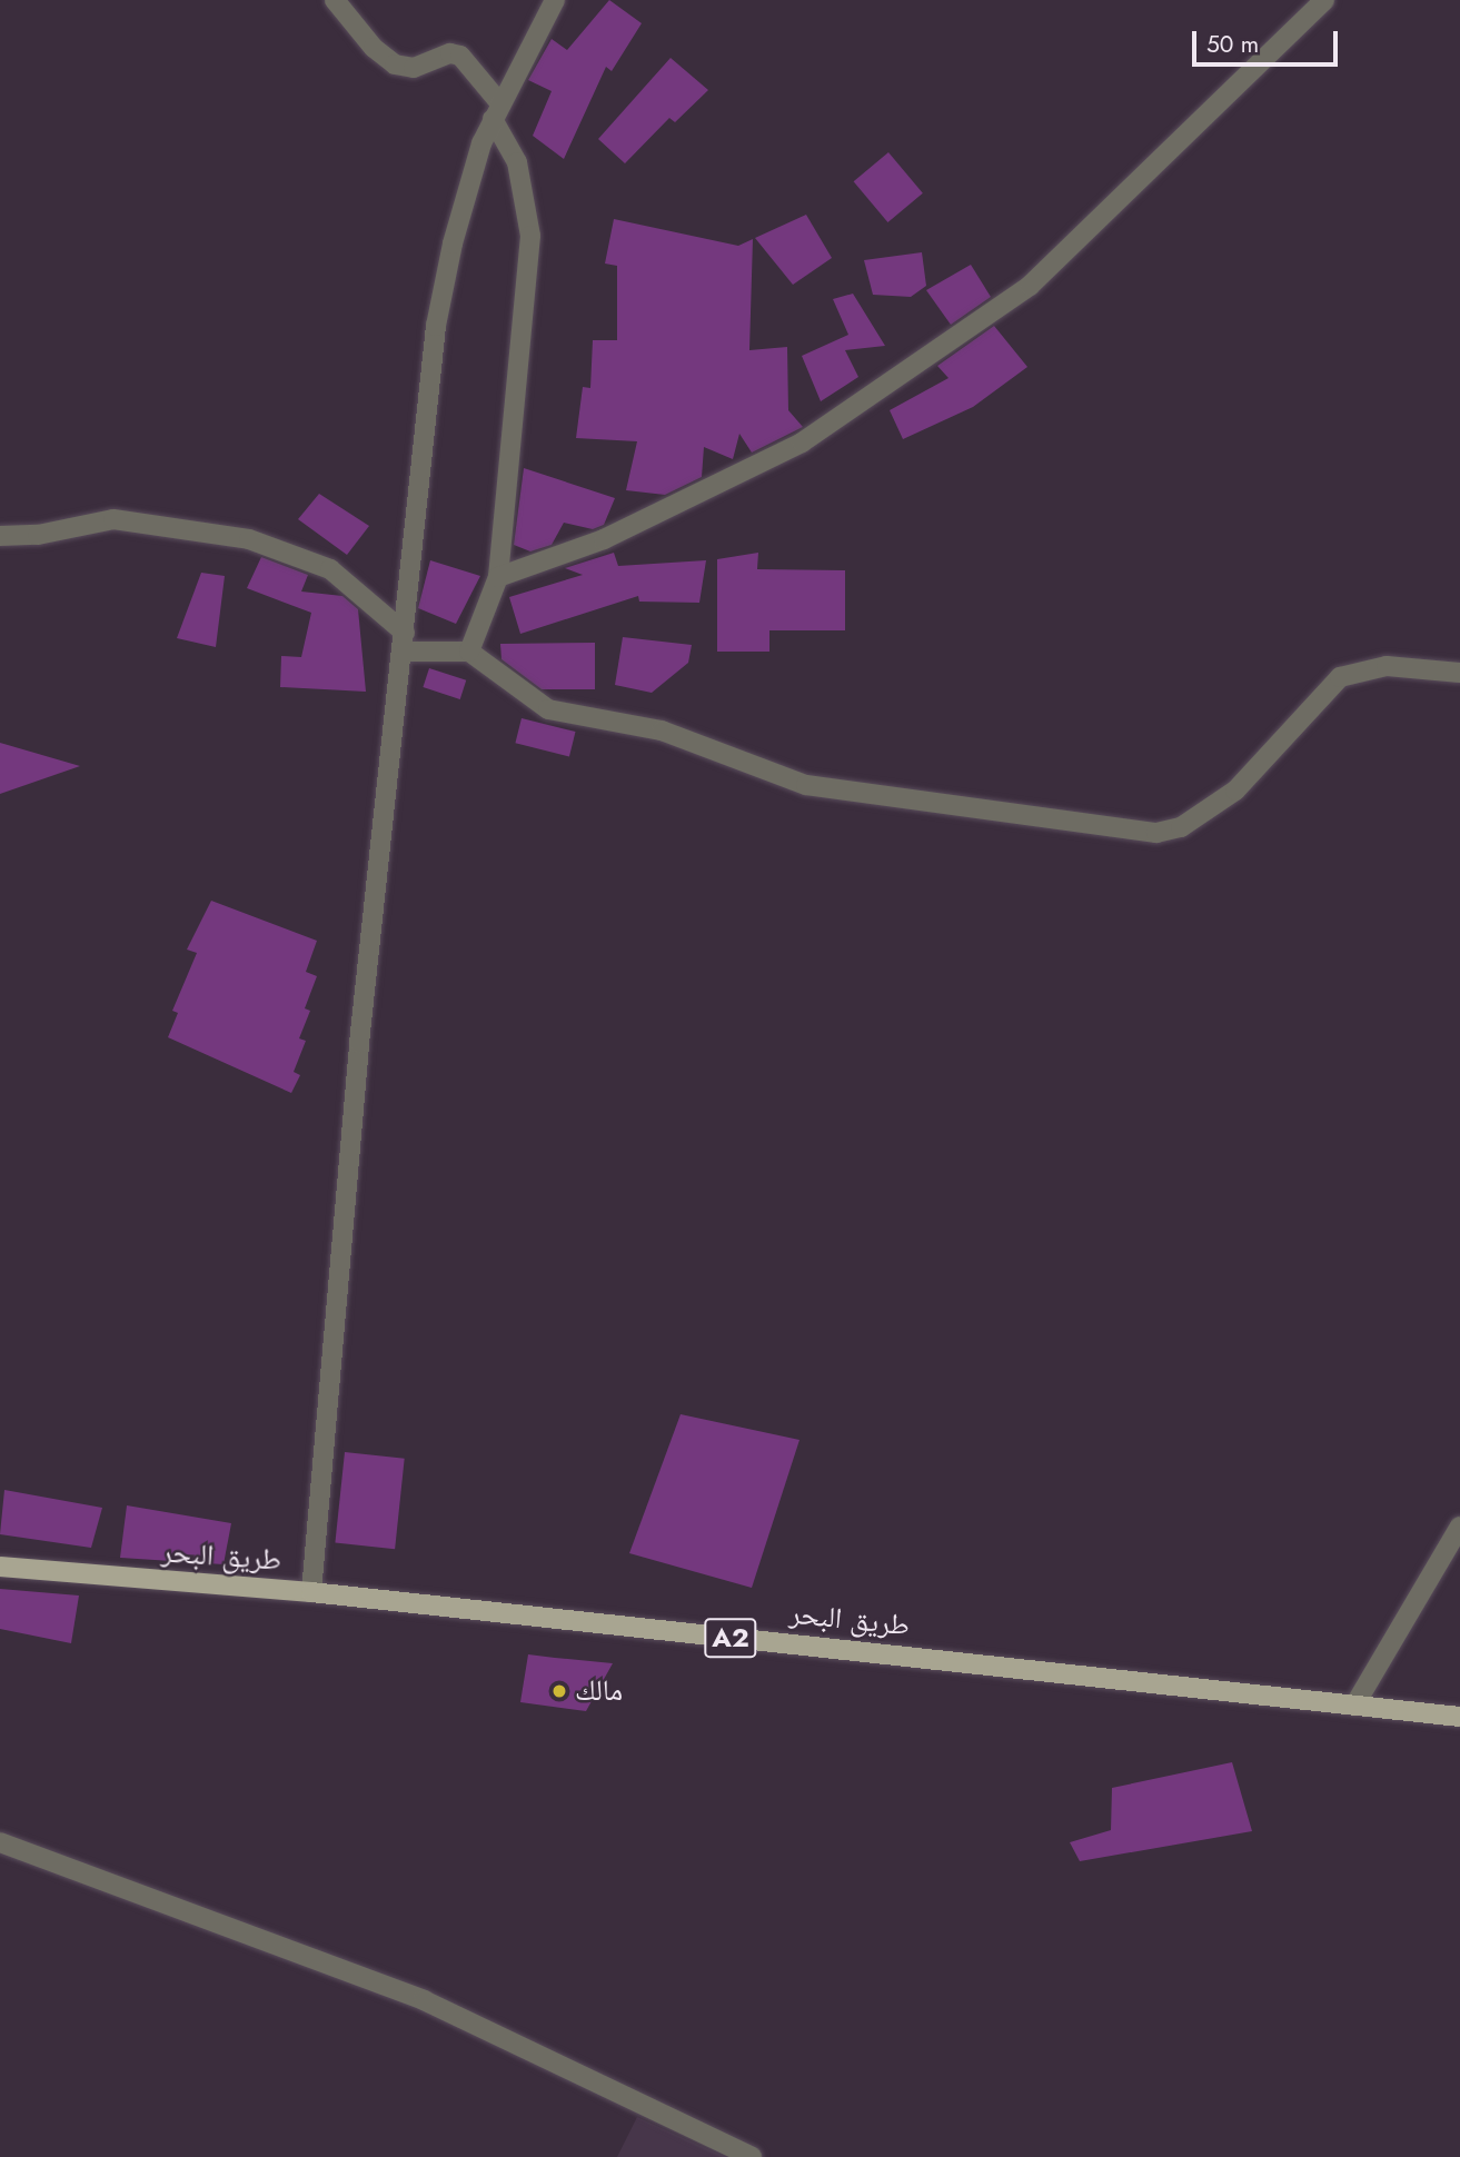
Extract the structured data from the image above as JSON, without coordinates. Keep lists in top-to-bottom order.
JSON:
{
  "streets": {
    "main road": ["طريق البحر", "A2"]
  },
  "places": ["مالك"],
  "scale_bar": "50 m"
}
